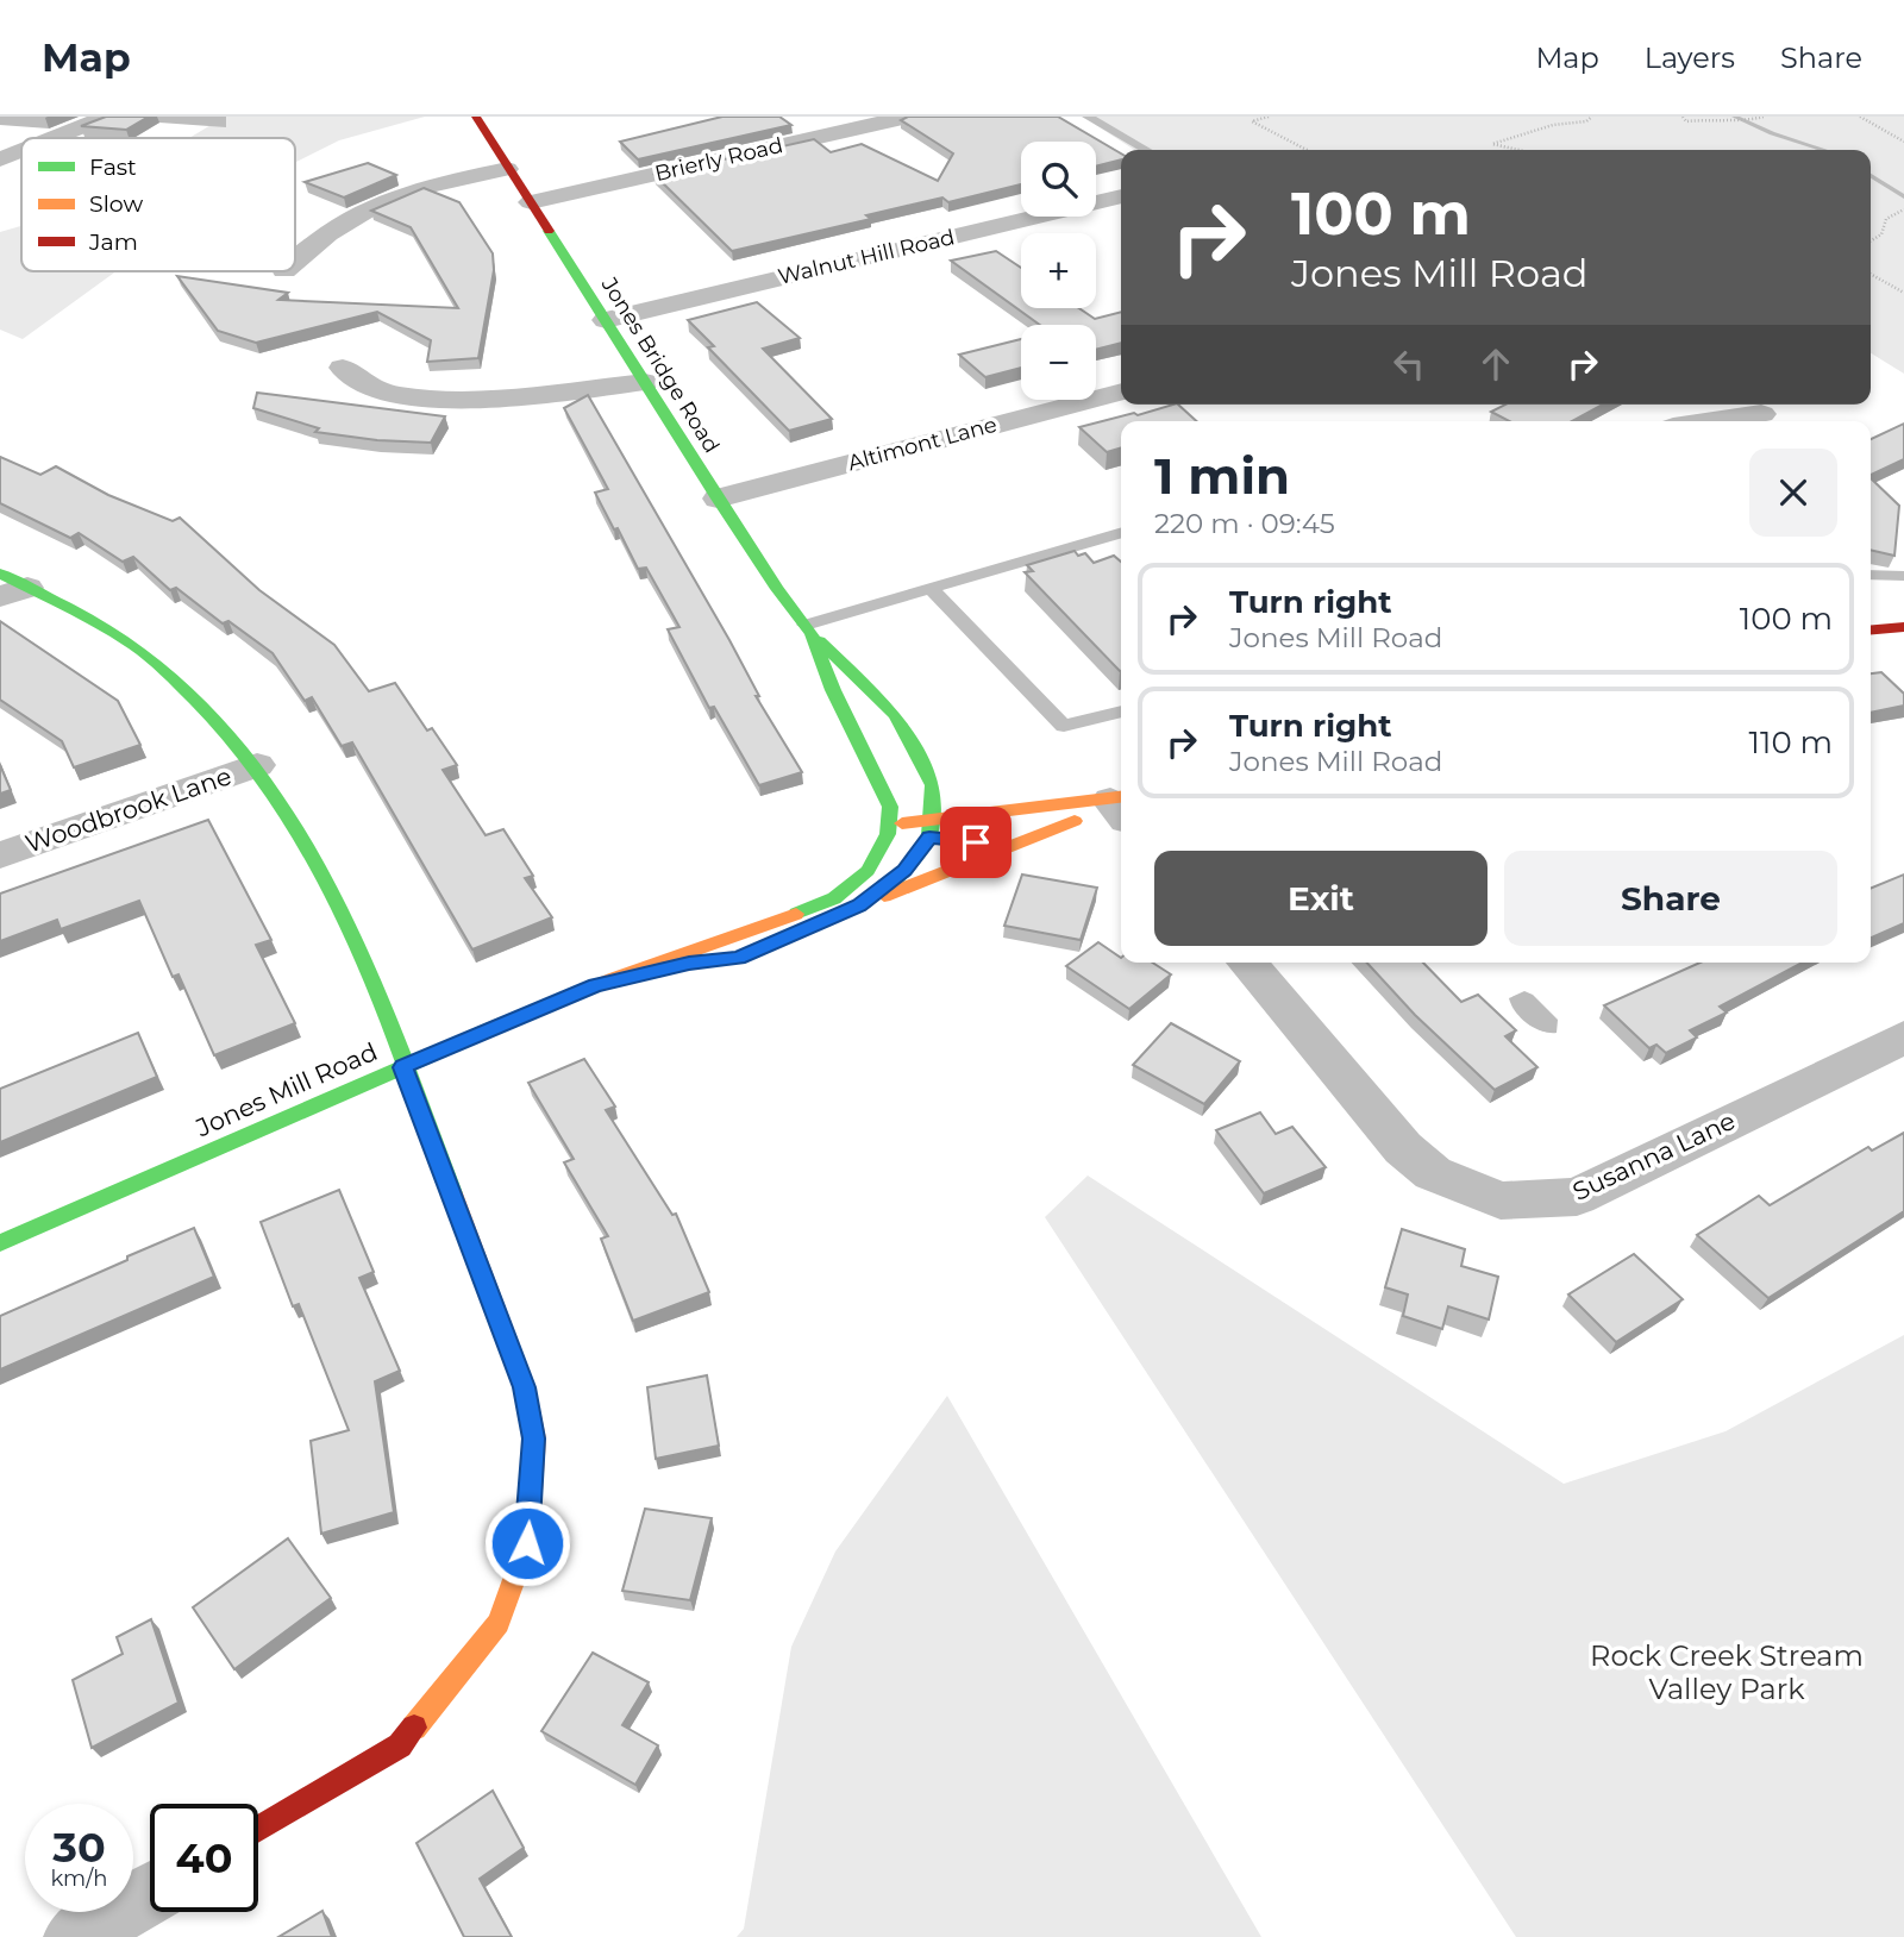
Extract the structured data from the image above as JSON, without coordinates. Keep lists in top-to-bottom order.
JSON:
{
  "streets": {
    "main road": ["Jones Bridge Road", "Jones Mill Road"],
    "street": [
      "Brierly Road",
      "Walnut Hill Road",
      "Altimont Lane",
      "Woodbrook Lane",
      "Susanna Lane"
    ]
  },
  "crossings": [
    ["Brierly Road", "Jones Bridge Road"],
    ["Walnut Hill Road", "Jones Bridge Road"],
    ["Jones Bridge Road", "Altimont Lane"],
    ["Jones Bridge Road", "Jones Mill Road"]
  ],
  "parks": ["Rock Creek Stream Valley Park"],
  "legend": ["Fast", "Slow", "Jam"],
  "page": {
    "header": "Map",
    "nav": ["Map", "Layers", "Share"],
    "map_buttons": ["+", "−"],
    "turn": ["100 m", "Jones Mill Road"],
    "heading": ["1 min", "220 m · 09:45"],
    "list": [
      {
        "name": "Turn right",
        "note": "Jones Mill Road",
        "value": "100 m"
      },
      {
        "name": "Turn right",
        "note": "Jones Mill Road",
        "value": "110 m"
      }
    ],
    "buttons": ["Exit", "Share"],
    "speed": "30 km/h",
    "limit": "40"
  }
}
